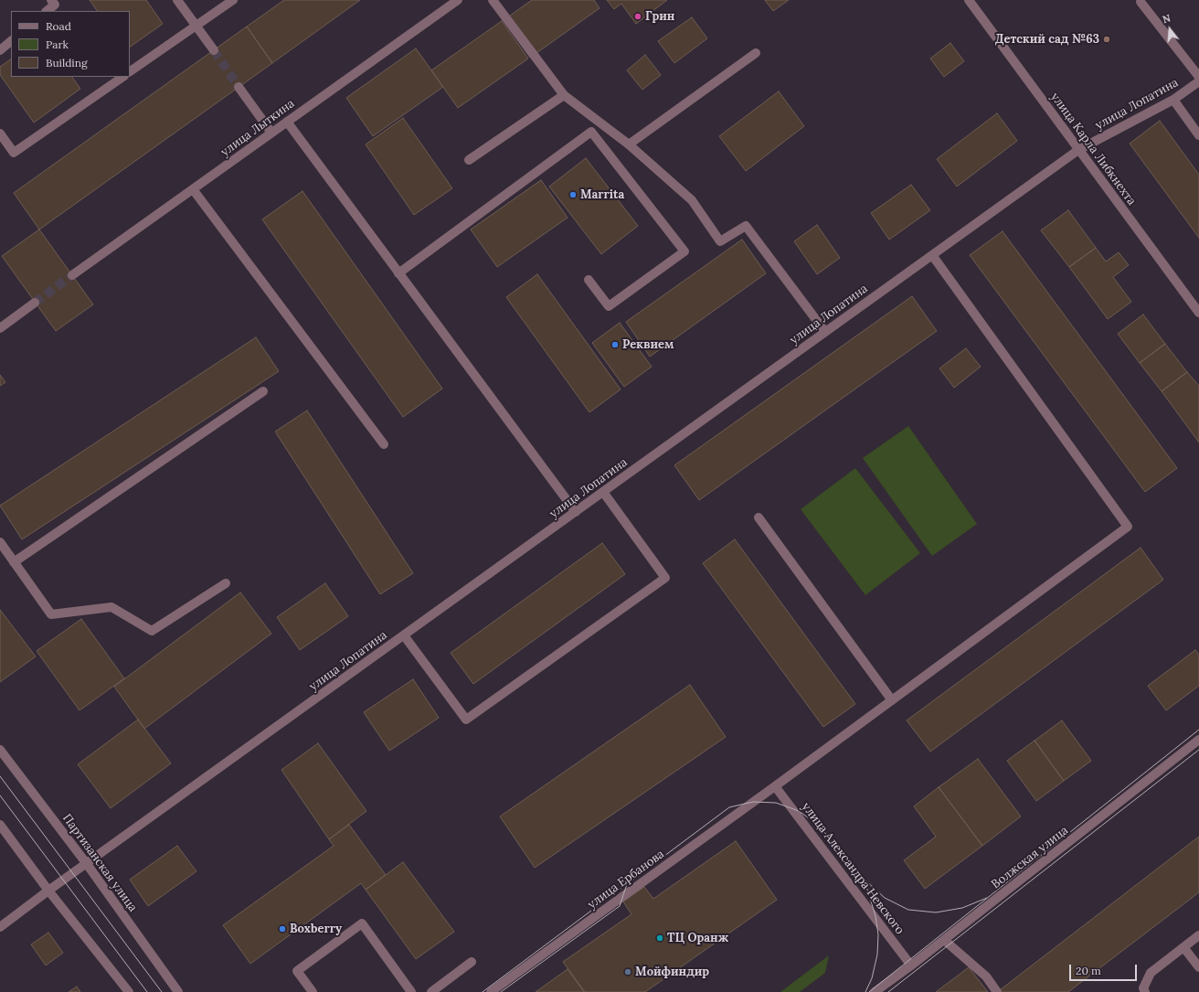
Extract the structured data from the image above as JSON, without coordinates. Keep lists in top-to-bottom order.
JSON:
{
  "streets": {
    "street": [
      "улица Лопатина",
      "улица Лыткина",
      "улица Карла Либкнехта",
      "Волжская улица",
      "Партизанская улица",
      "улица Александра Невского",
      "улица Ербанова"
    ]
  },
  "crossings": [
    ["улица Лопатина", "улица Карла Либкнехта"],
    ["улица Лопатина", "Партизанская улица"],
    ["улица Лопатина", "улица Ербанова"],
    ["Волжская улица", "улица Александра Невского"],
    ["улица Александра Невского", "улица Ербанова"]
  ],
  "places": [
    "Грин",
    "Детский сад №63",
    "Marrita",
    "Реквием",
    "Boxberry",
    "ТЦ Оранж",
    "Мойфиндир"
  ],
  "legend": ["Road", "Park", "Building"],
  "scale_bar": "20 m",
  "north": "top"
}
